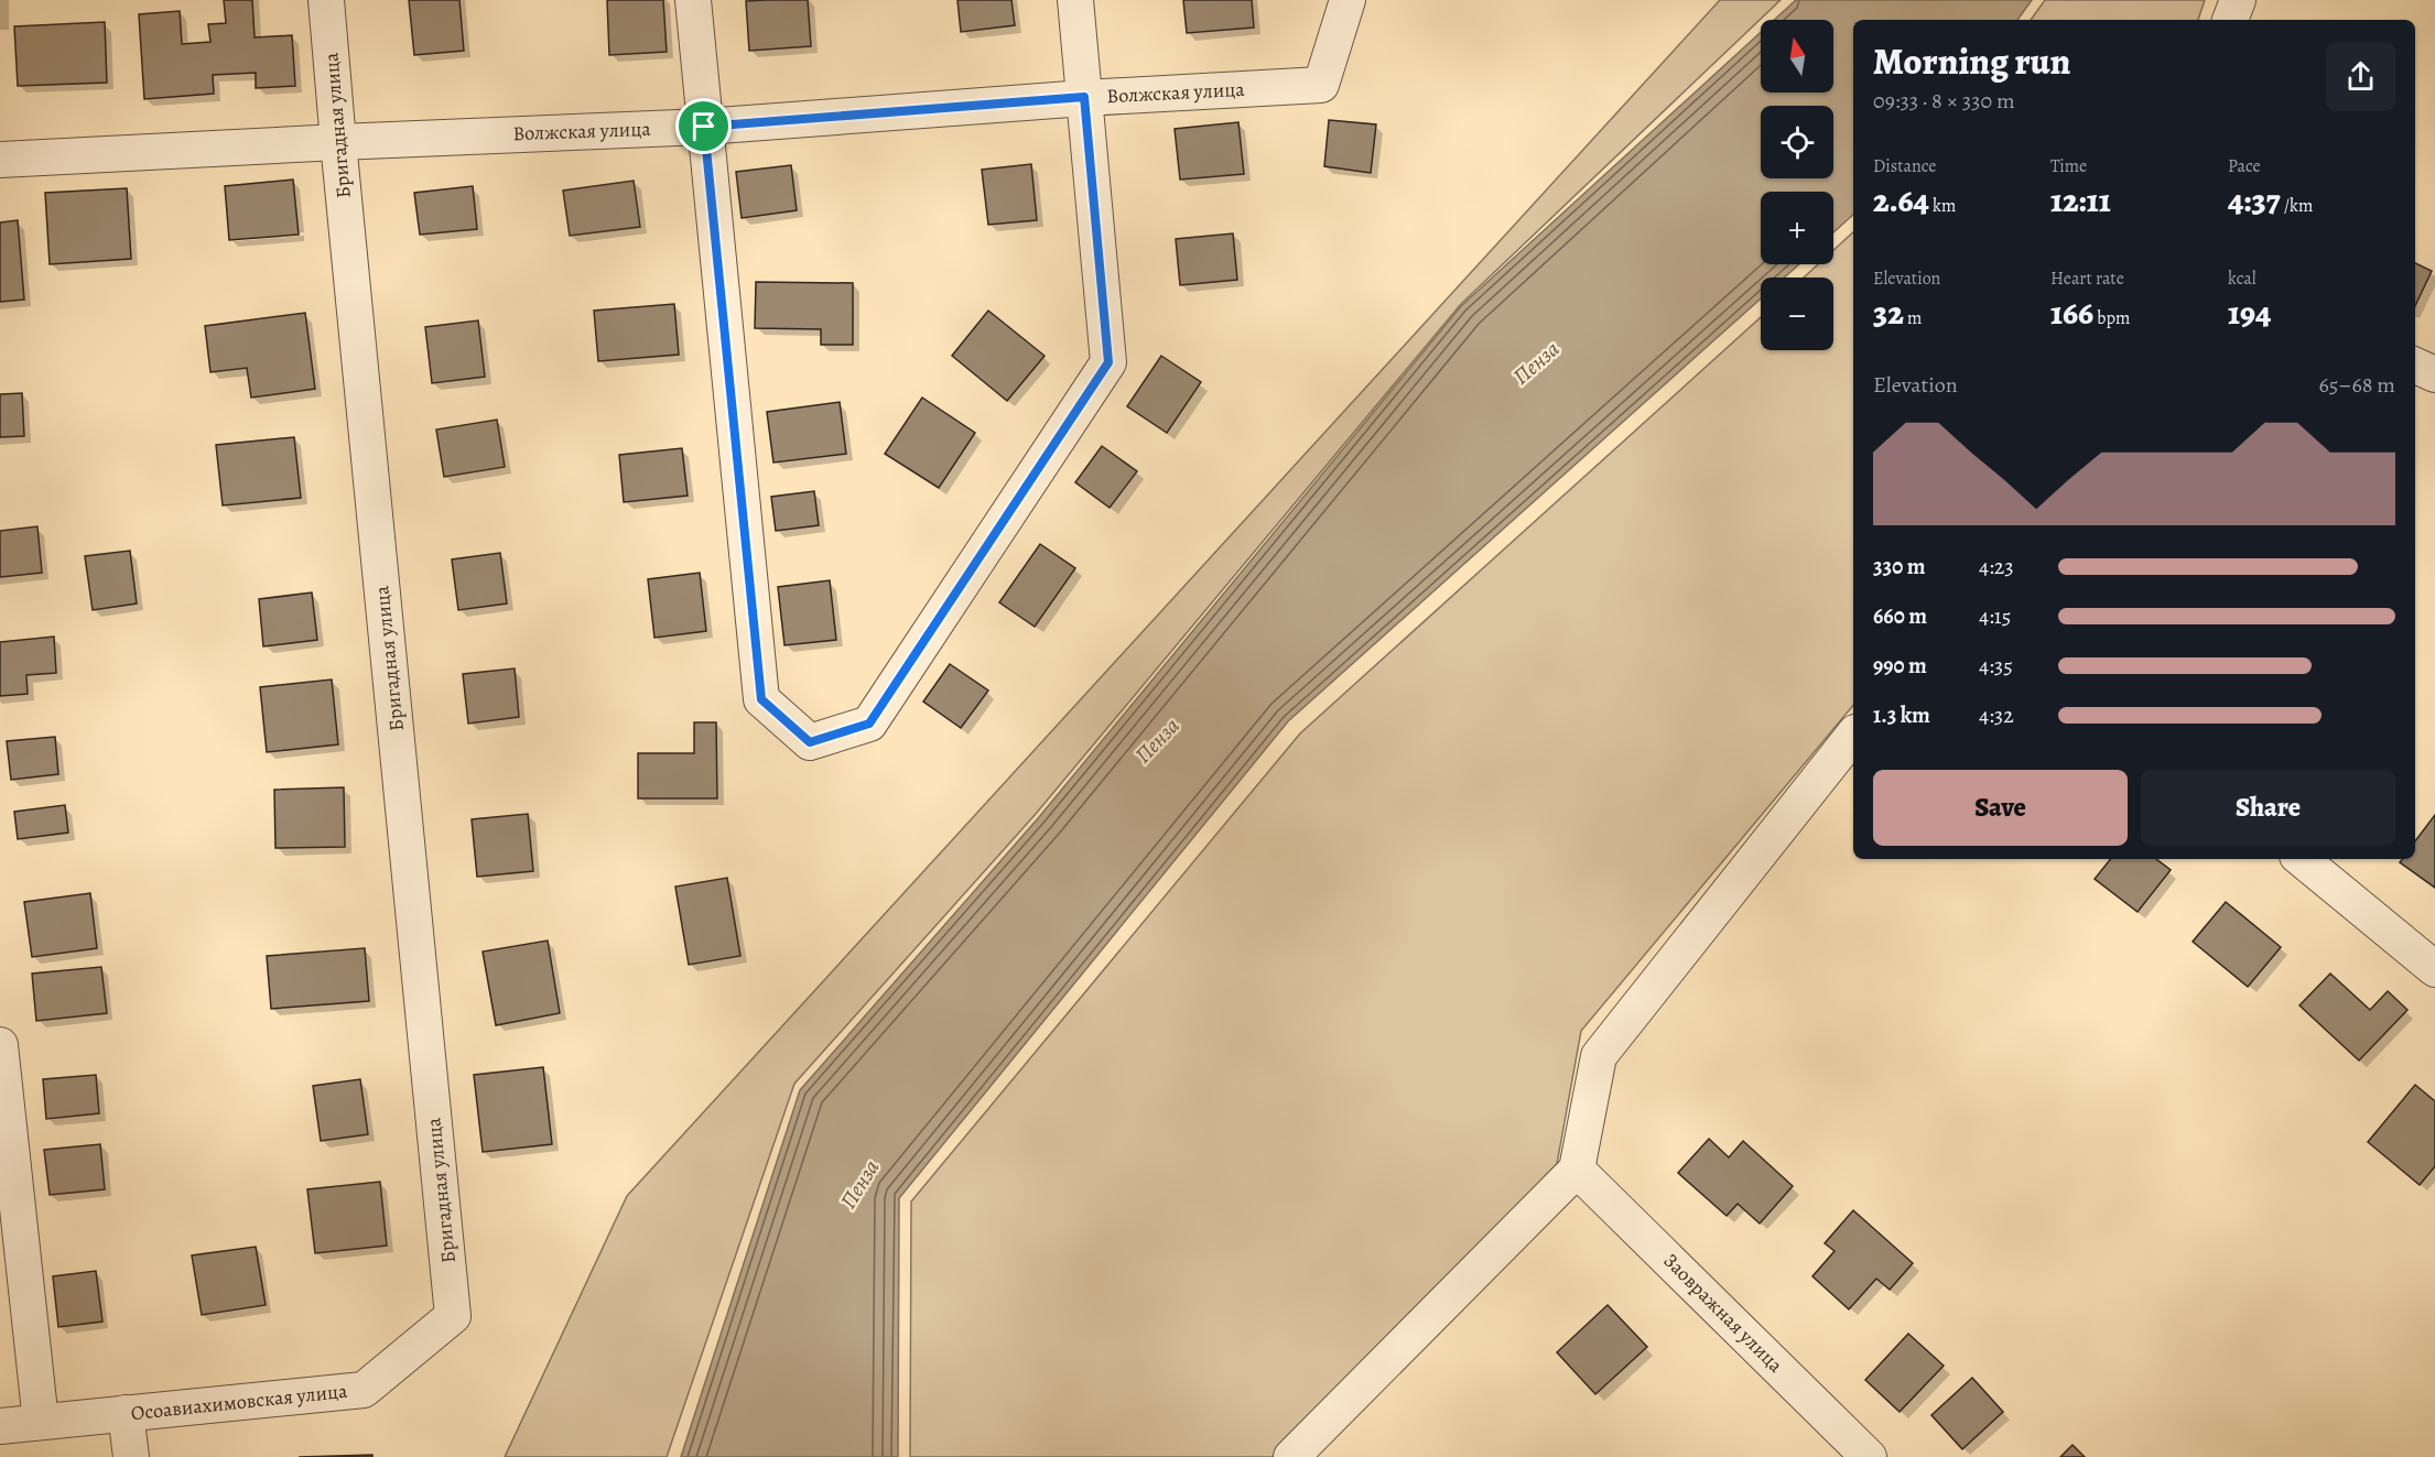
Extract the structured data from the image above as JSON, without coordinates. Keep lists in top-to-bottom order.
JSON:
{
  "streets": {
    "street": [
      "Волжская улица",
      "Бригадная улица",
      "Заовражная улица",
      "Осоавиахимовская улица"
    ]
  },
  "crossings": [
    ["Волжская улица", "Бригадная улица"],
    ["Бригадная улица", "Осоавиахимовская улица"]
  ],
  "water": ["Пенза"],
  "north": "top",
  "page": {
    "map_buttons": ["+", "−"],
    "heading": ["Morning run", "09:33 · 8 × 330 m"],
    "stats": [
      ["Distance", "2.64 km"],
      ["Time", "12:11"],
      ["Pace", "4:37 /km"],
      ["Elevation", "32 m"],
      ["Heart rate", "166 bpm"],
      ["kcal", "194"]
    ],
    "chart": ["Elevation", "65–68 m"],
    "list": [
      {
        "name": "330 m",
        "note": "4:23"
      },
      {
        "name": "660 m",
        "note": "4:15"
      },
      {
        "name": "990 m",
        "note": "4:35"
      },
      {
        "name": "1.3 km",
        "note": "4:32"
      }
    ],
    "buttons": ["Save", "Share"]
  }
}
